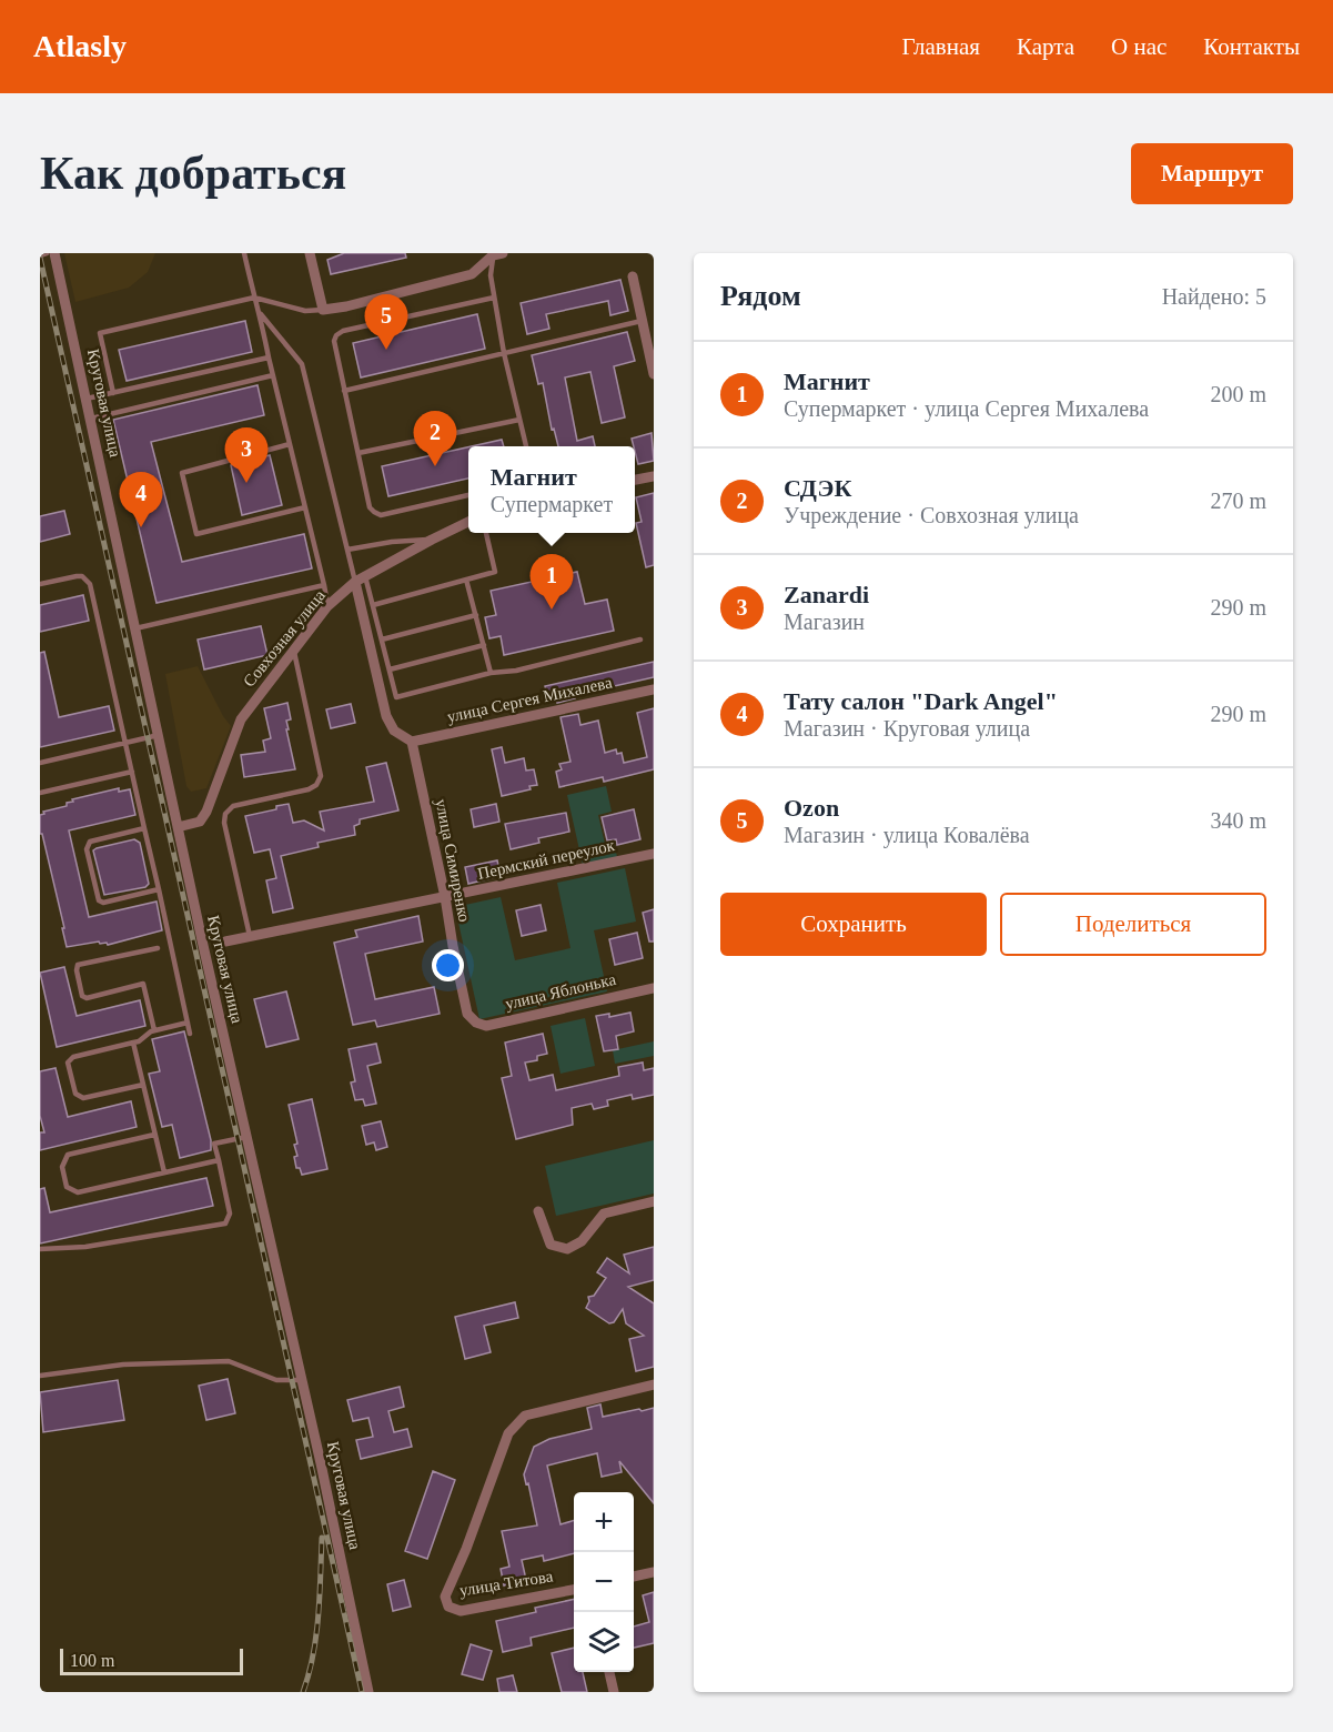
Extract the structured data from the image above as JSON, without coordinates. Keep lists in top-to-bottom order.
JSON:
{
  "streets": {
    "street": [
      "Круговая улица",
      "Совхозная улица",
      "улица Сергея Михалева",
      "Пермский переулок",
      "улица Симиренко",
      "улица Яблонька",
      "улица Титова"
    ]
  },
  "crossings": [
    ["Круговая улица", "Совхозная улица"],
    ["улица Сергея Михалева", "улица Симиренко"],
    ["Пермский переулок", "улица Симиренко"],
    ["улица Симиренко", "улица Яблонька"]
  ],
  "scale_bar": "100 m",
  "page": {
    "header": "Atlasly",
    "nav": [
      "Главная",
      "Карта",
      "О нас",
      "Контакты"
    ],
    "buttons": [
      "Маршрут",
      ["Сохранить", "Поделиться"]
    ],
    "title": "Как добраться",
    "heading": ["Рядом", "Найдено: 5"],
    "pins": [
      "5",
      "2",
      "3",
      "4",
      "1"
    ],
    "list": [
      {
        "mark": "1",
        "name": "Магнит",
        "note": "Супермаркет · улица Сергея Михалева",
        "value": "200 m"
      },
      {
        "mark": "2",
        "name": "СДЭК",
        "note": "Учреждение · Совхозная улица",
        "value": "270 m"
      },
      {
        "mark": "3",
        "name": "Zanardi",
        "note": "Магазин",
        "value": "290 m"
      },
      {
        "mark": "4",
        "name": "Тату салон \"Dark Angel\"",
        "note": "Магазин · Круговая улица",
        "value": "290 m"
      },
      {
        "mark": "5",
        "name": "Ozon",
        "note": "Магазин · улица Ковалёва",
        "value": "340 m"
      }
    ],
    "popup": ["Магнит", "Супермаркет"],
    "map_buttons": ["+", "−"],
    "scale": "100 m"
  }
}
